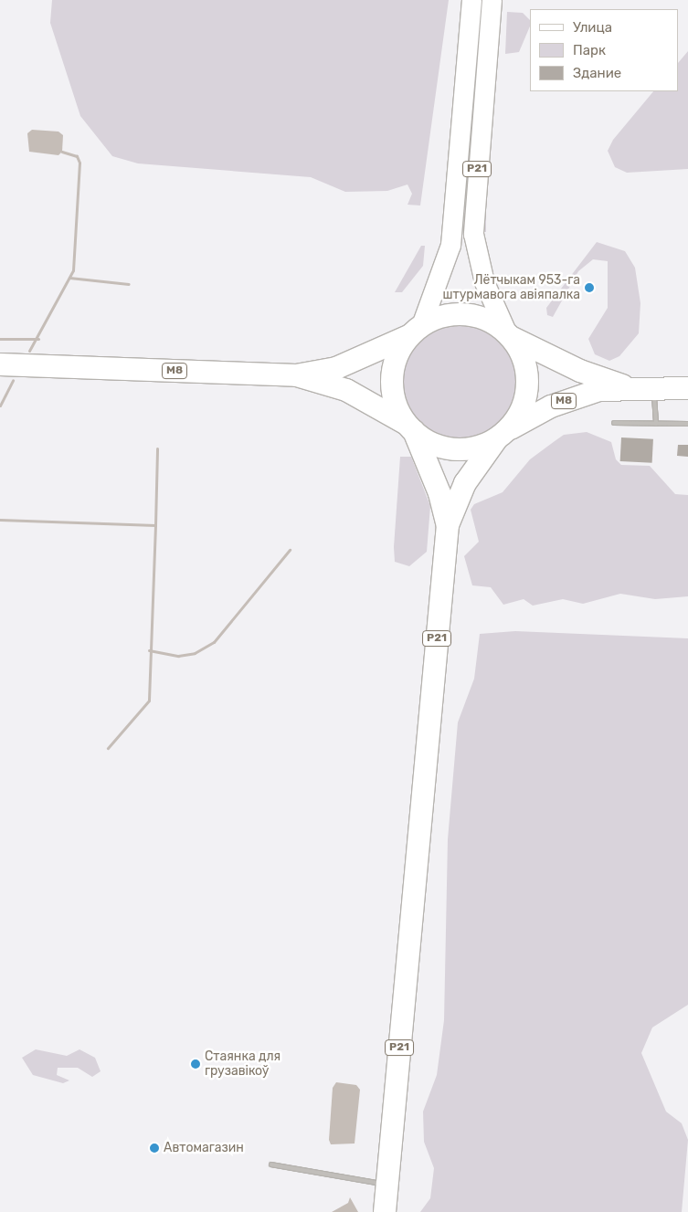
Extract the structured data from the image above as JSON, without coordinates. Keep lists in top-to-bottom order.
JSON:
{
  "streets": {
    "highway": ["Р21", "М8"]
  },
  "crossings": [
    ["Р21", "М8"]
  ],
  "places": ["Лётчыкам 953-га штурмавога авіяпалка", "Стаянка для грузавікоў", "Автомагазин"],
  "legend": ["Улица", "Парк", "Здание"]
}
